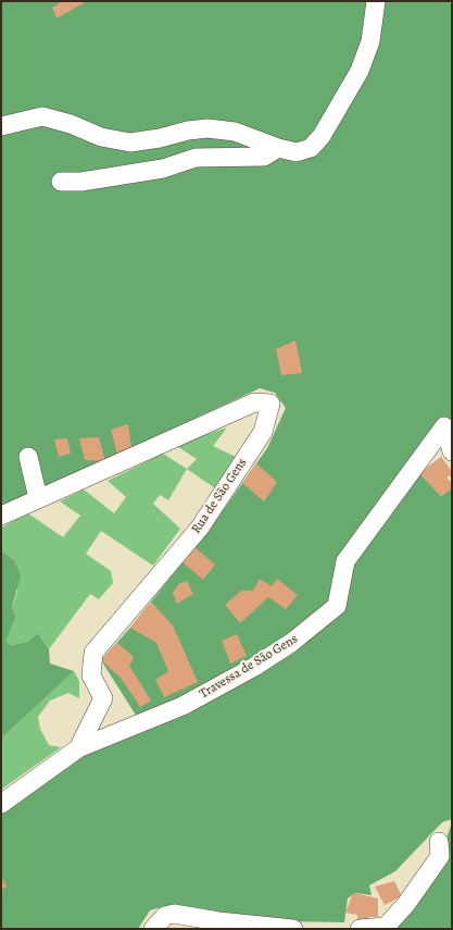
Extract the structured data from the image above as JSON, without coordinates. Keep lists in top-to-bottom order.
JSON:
{
  "streets": {
    "street": ["Rua de São Gens", "Travessa de São Gens"]
  },
  "crossings": [
    ["Rua de São Gens", "Travessa de São Gens"]
  ]
}
